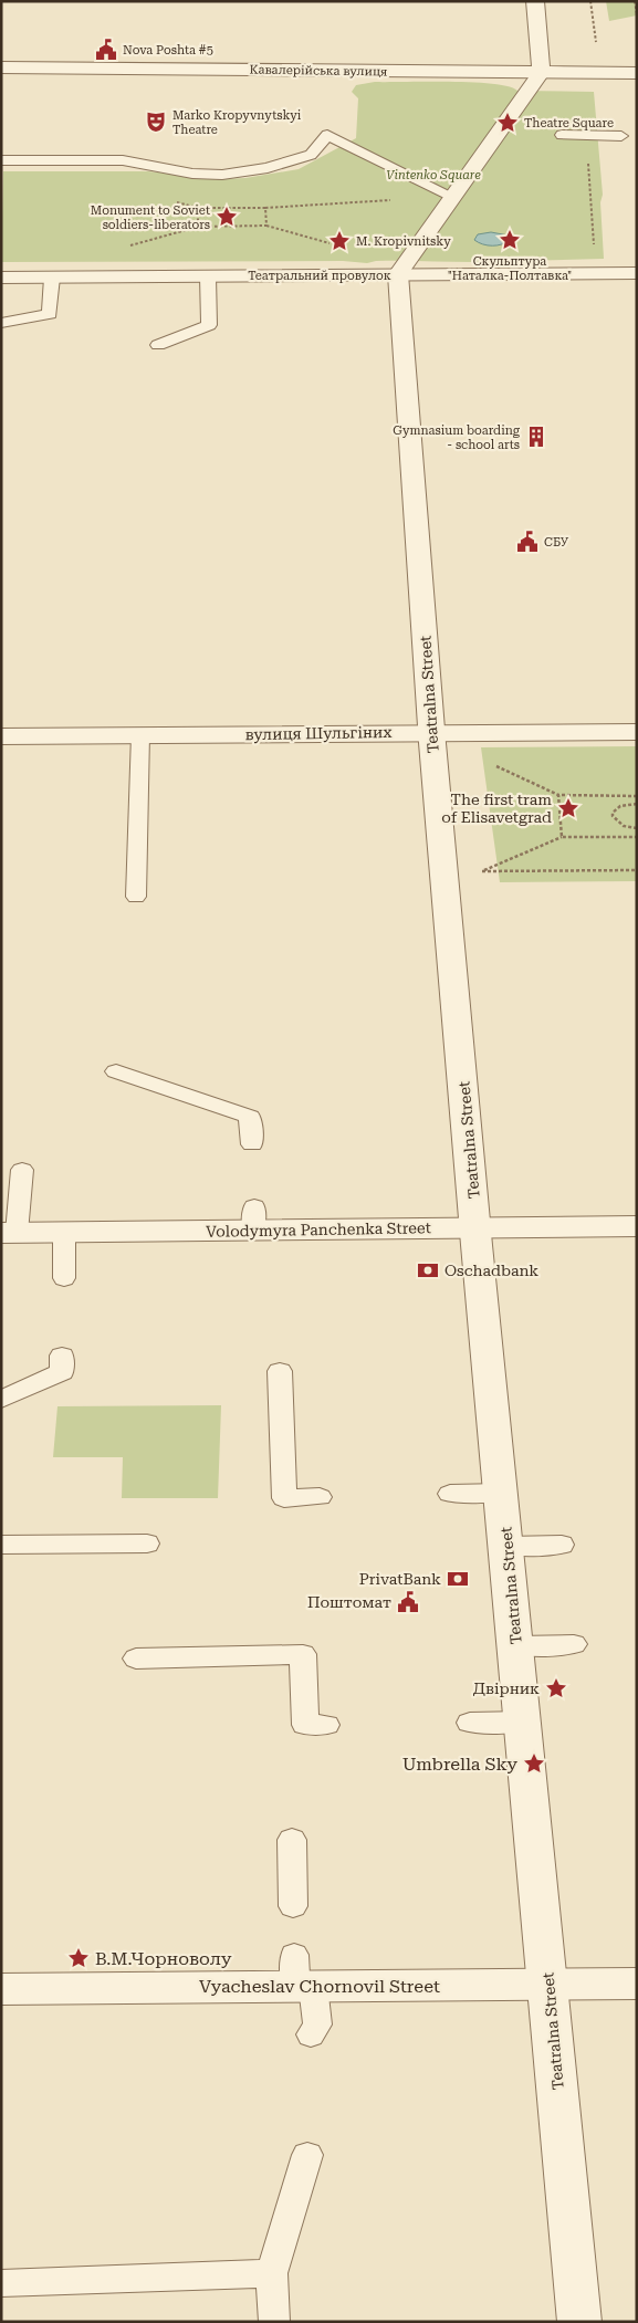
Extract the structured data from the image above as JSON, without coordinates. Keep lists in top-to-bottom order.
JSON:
{
  "streets": {
    "street": [
      "Кавалерійська вулиця",
      "Театральний провулок",
      "Teatralna Street",
      "вулиця Шульгіних",
      "Volodymyra Panchenka Street",
      "Vyacheslav Chornovil Street"
    ]
  },
  "crossings": [
    ["Театральний провулок", "Teatralna Street"],
    ["Teatralna Street", "вулиця Шульгіних"],
    ["Teatralna Street", "Volodymyra Panchenka Street"],
    ["Teatralna Street", "Vyacheslav Chornovil Street"]
  ],
  "parks": ["Vintenko Square"],
  "places": {
    "public building": ["Nova Poshta #5", "СБУ", "Поштомат"],
    "theatre": ["Marko Kropyvnytskyi Theatre"],
    "place": [
      "Theatre Square",
      "Monument to Soviet soldiers-liberators",
      "Скульптура \"Наталка-Полтавка\"",
      "M. Kropivnitsky",
      "The first tram of Elisavetgrad",
      "Двірник",
      "Umbrella Sky",
      "В.М.Чорноволу"
    ],
    "building": ["Gymnasium boarding - school arts"],
    "bank": ["Oschadbank", "PrivatBank"]
  }
}
